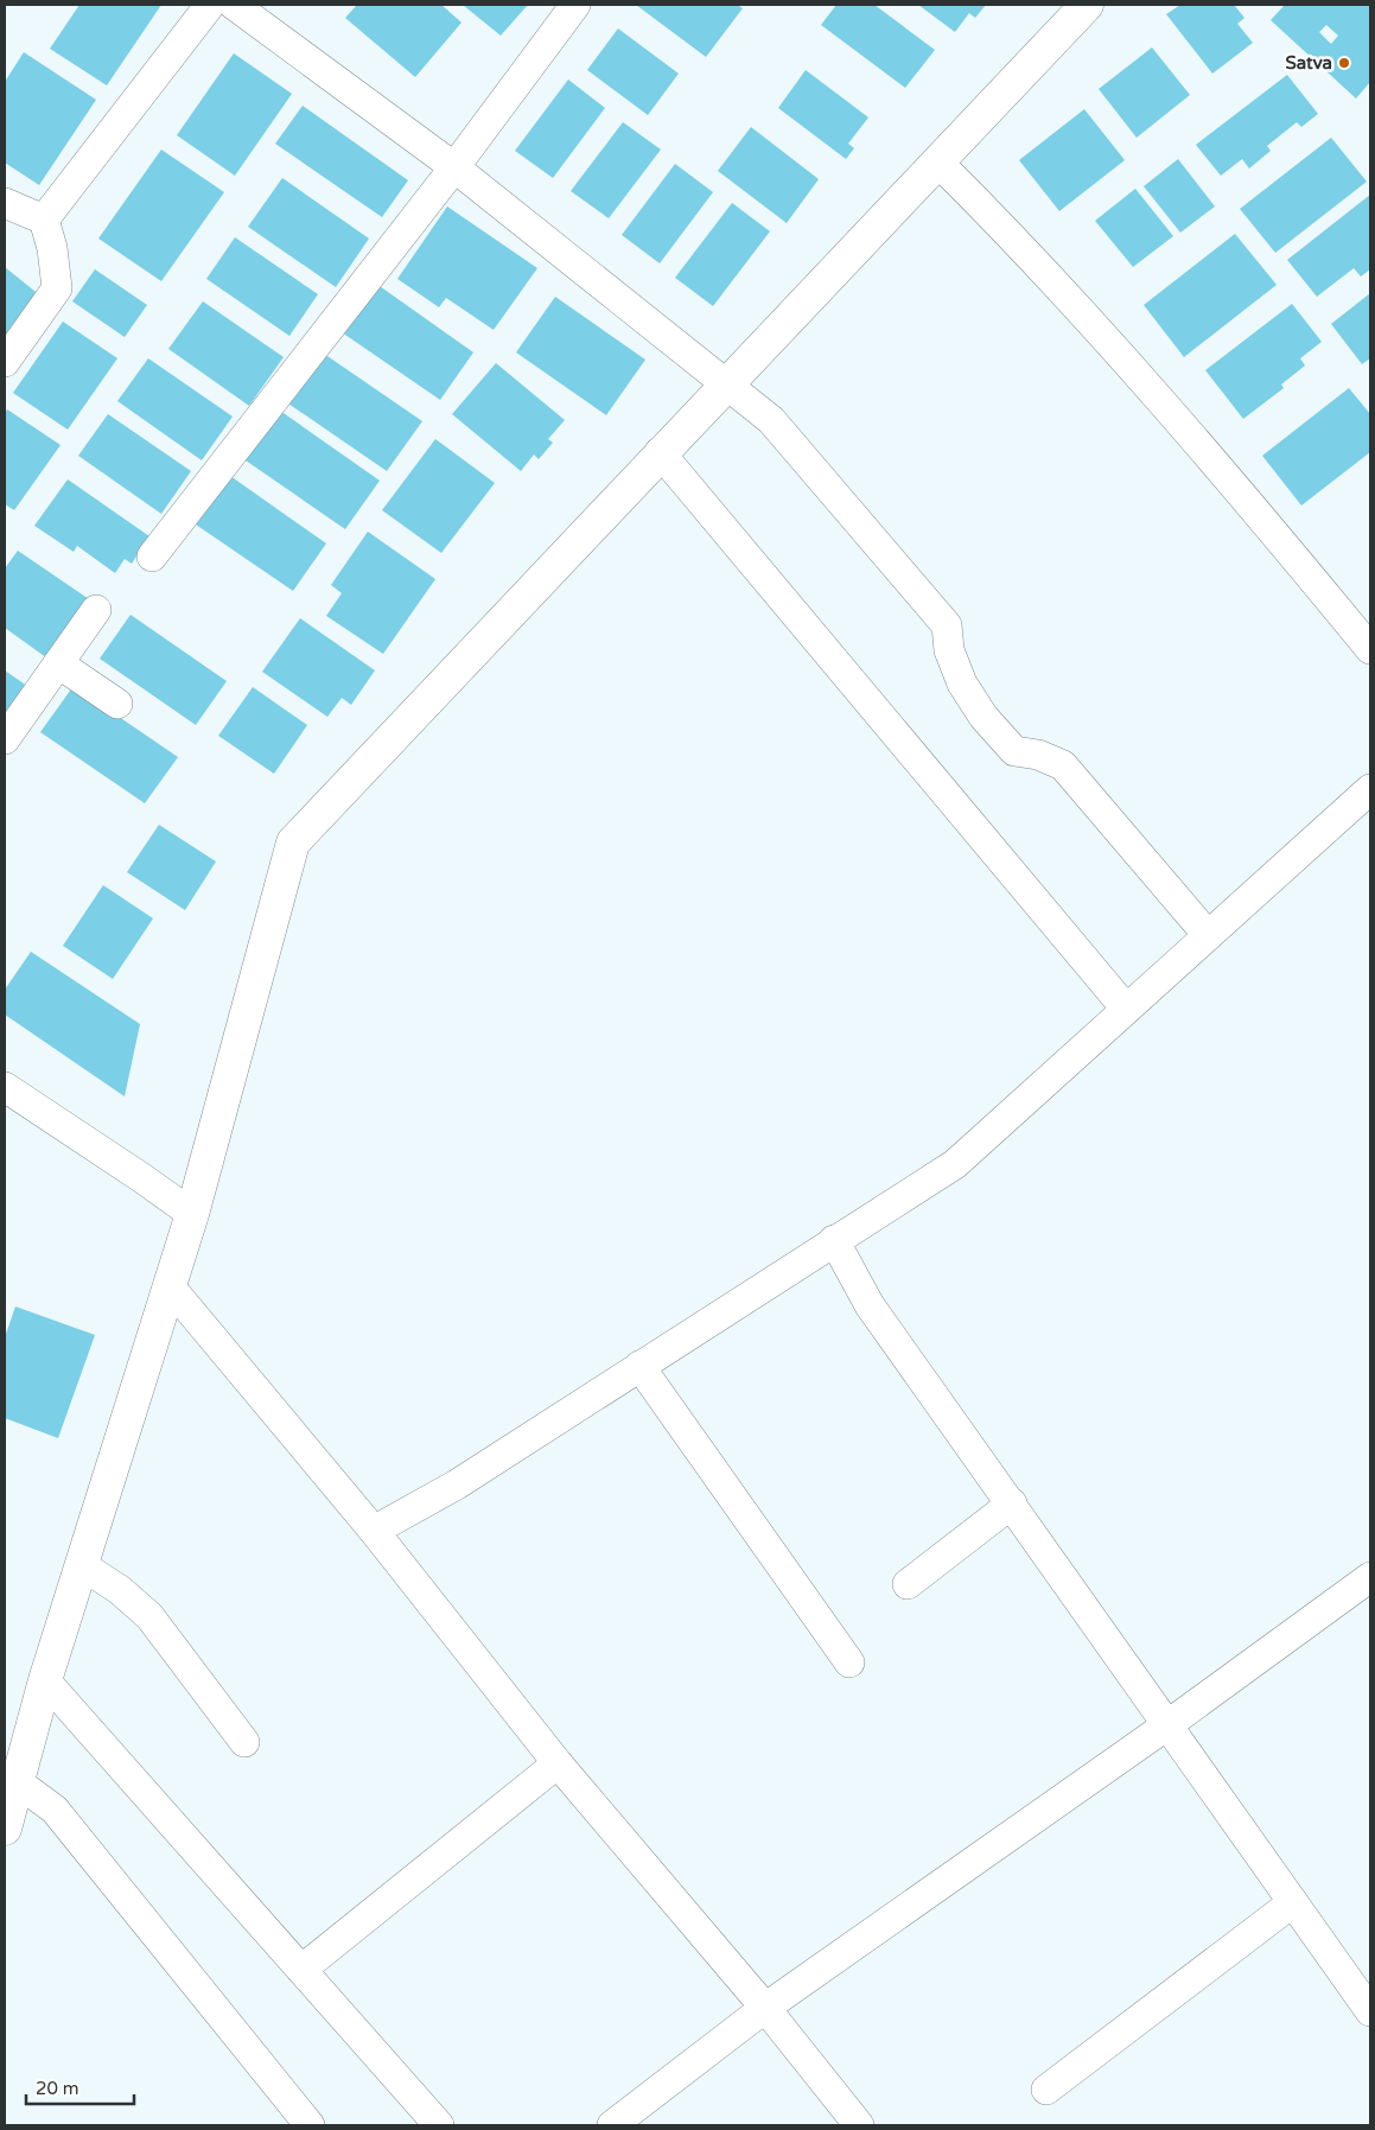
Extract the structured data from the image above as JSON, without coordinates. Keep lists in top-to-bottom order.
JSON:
{
  "places": ["Satva"],
  "scale_bar": "20 m"
}
